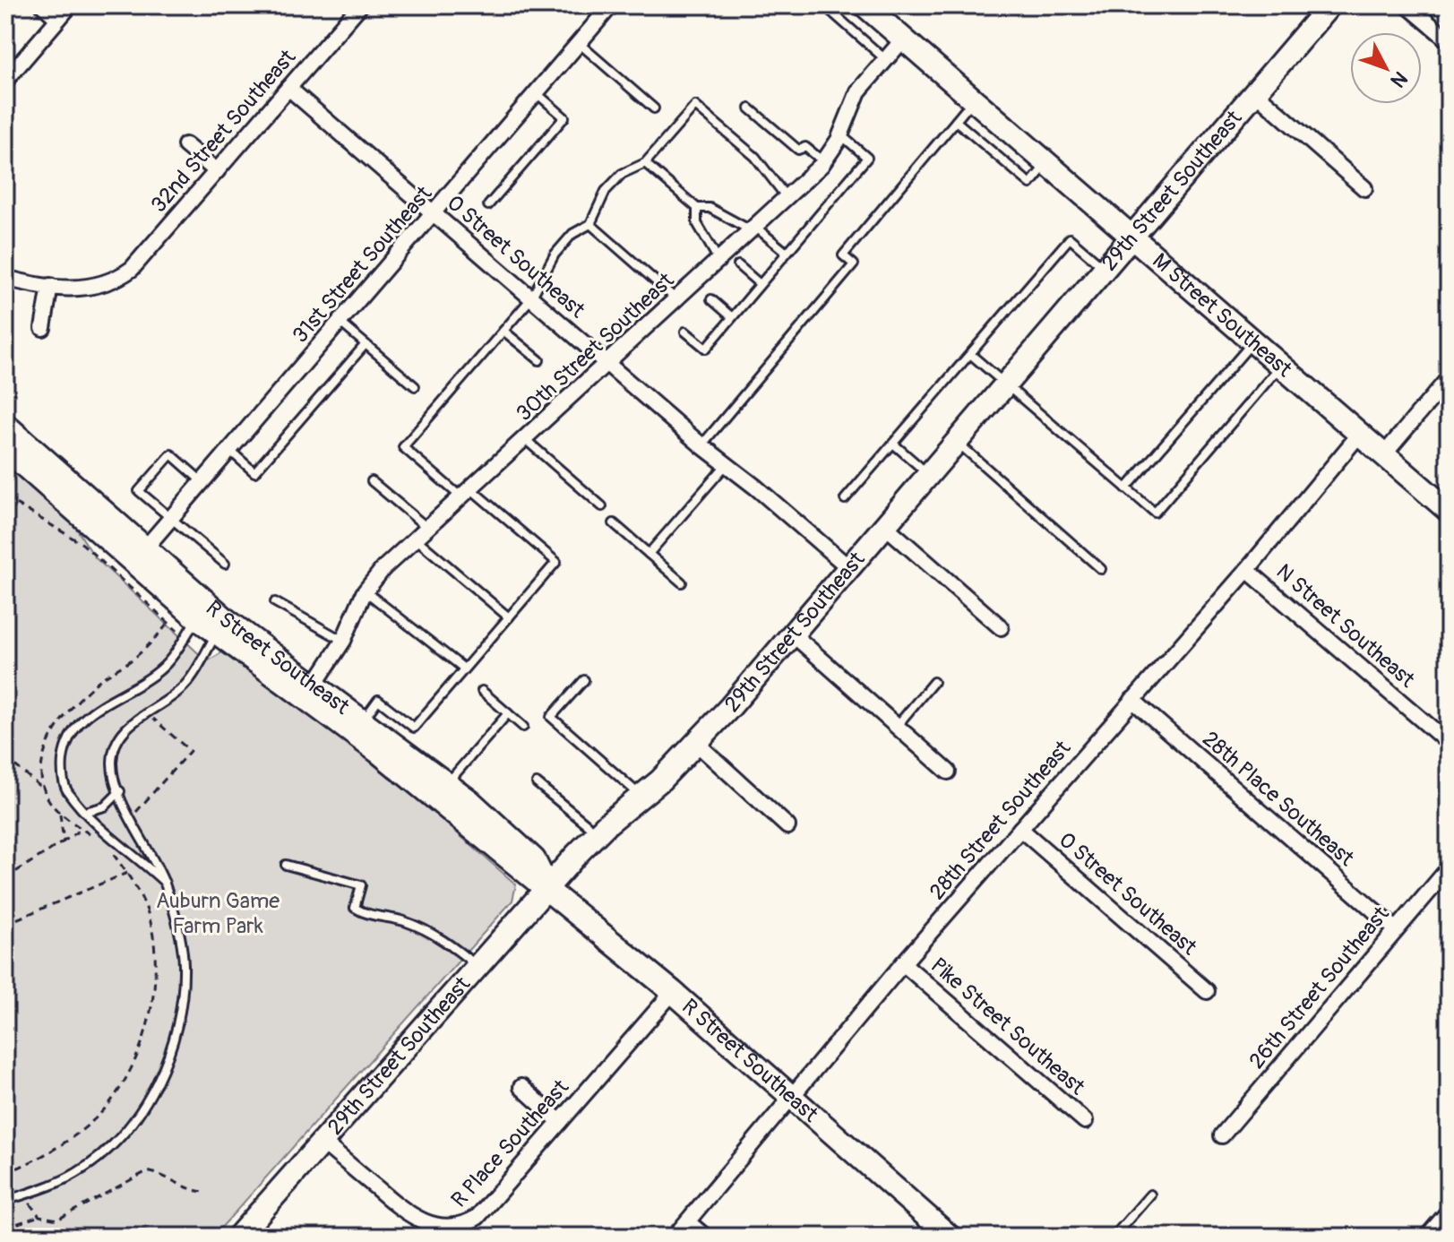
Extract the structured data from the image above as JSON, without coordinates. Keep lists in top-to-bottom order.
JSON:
{
  "streets": {
    "street": [
      "32nd Street Southeast",
      "29th Street Southeast",
      "O Street Southeast",
      "31st Street Southeast",
      "M Street Southeast",
      "30th Street Southeast",
      "N Street Southeast",
      "R Street Southeast",
      "28th Place Southeast",
      "28th Street Southeast",
      "26th Street Southeast",
      "Pike Street Southeast",
      "R Place Southeast"
    ]
  },
  "crossings": [
    ["32nd Street Southeast", "O Street Southeast"],
    ["29th Street Southeast", "O Street Southeast"],
    ["29th Street Southeast", "M Street Southeast"],
    ["29th Street Southeast", "R Street Southeast"],
    ["29th Street Southeast", "R Place Southeast"],
    ["O Street Southeast", "31st Street Southeast"],
    ["O Street Southeast", "30th Street Southeast"],
    ["O Street Southeast", "28th Street Southeast"],
    ["31st Street Southeast", "R Street Southeast"],
    ["M Street Southeast", "30th Street Southeast"],
    ["M Street Southeast", "28th Street Southeast"],
    ["30th Street Southeast", "R Street Southeast"],
    ["N Street Southeast", "28th Street Southeast"],
    ["R Street Southeast", "28th Street Southeast"],
    ["R Street Southeast", "R Place Southeast"],
    ["28th Place Southeast", "28th Street Southeast"],
    ["28th Place Southeast", "26th Street Southeast"],
    ["28th Street Southeast", "Pike Street Southeast"]
  ],
  "parks": ["Auburn Game Farm Park"],
  "north": "bottom right"
}
